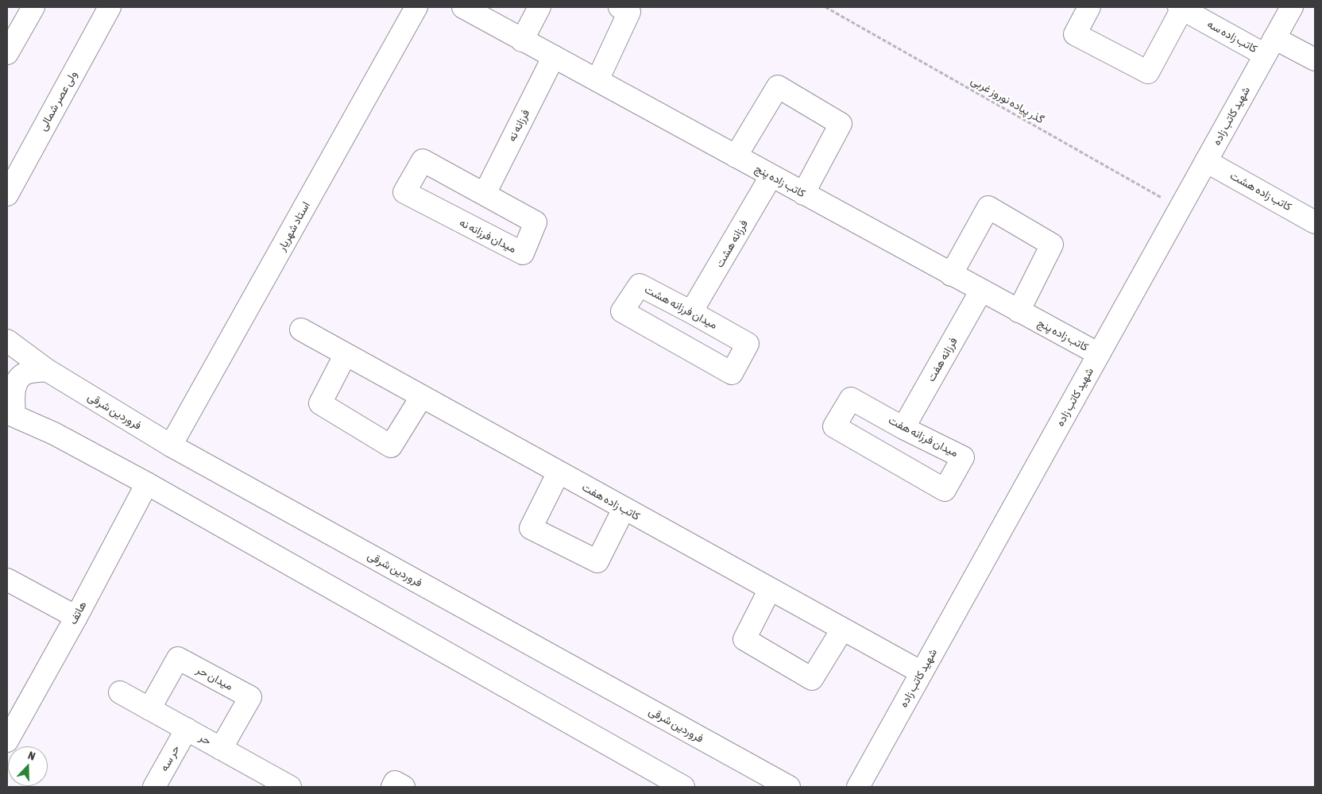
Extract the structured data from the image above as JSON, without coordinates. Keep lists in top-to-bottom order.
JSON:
{
  "streets": {
    "street": [
      "کاتب زاده سه",
      "ولی عصر شمالی",
      "شهید کاتب زاده",
      "فرزانه نه",
      "کاتب زاده پنج",
      "کاتب زاده هشت",
      "استاد شهریار",
      "میدان فرزانه نه",
      "فرزانه هشت",
      "میدان فرزانه هشت",
      "فرزانه هفت",
      "فروردین شرقی",
      "میدان فرزانه هفت",
      "کاتب زاده هفت",
      "هاتف",
      "میدان حر",
      "حر",
      "حر سه"
    ],
    "path": ["گذر پیاده نوروز غربی"]
  },
  "crossings": [
    ["کاتب زاده سه", "شهید کاتب زاده"],
    ["گذر پیاده نوروز غربی", "شهید کاتب زاده"],
    ["شهید کاتب زاده", "کاتب زاده پنج"],
    ["شهید کاتب زاده", "کاتب زاده هشت"],
    ["شهید کاتب زاده", "کاتب زاده هفت"],
    ["فرزانه نه", "کاتب زاده پنج"],
    ["فرزانه نه", "میدان فرزانه نه"],
    ["کاتب زاده پنج", "فرزانه هشت"],
    ["کاتب زاده پنج", "فرزانه هفت"],
    ["استاد شهریار", "فروردین شرقی"],
    ["فرزانه هشت", "میدان فرزانه هشت"],
    ["فرزانه هفت", "میدان فرزانه هفت"],
    ["میدان حر", "حر"],
    ["حر", "حر سه"]
  ],
  "north": "top"
}
